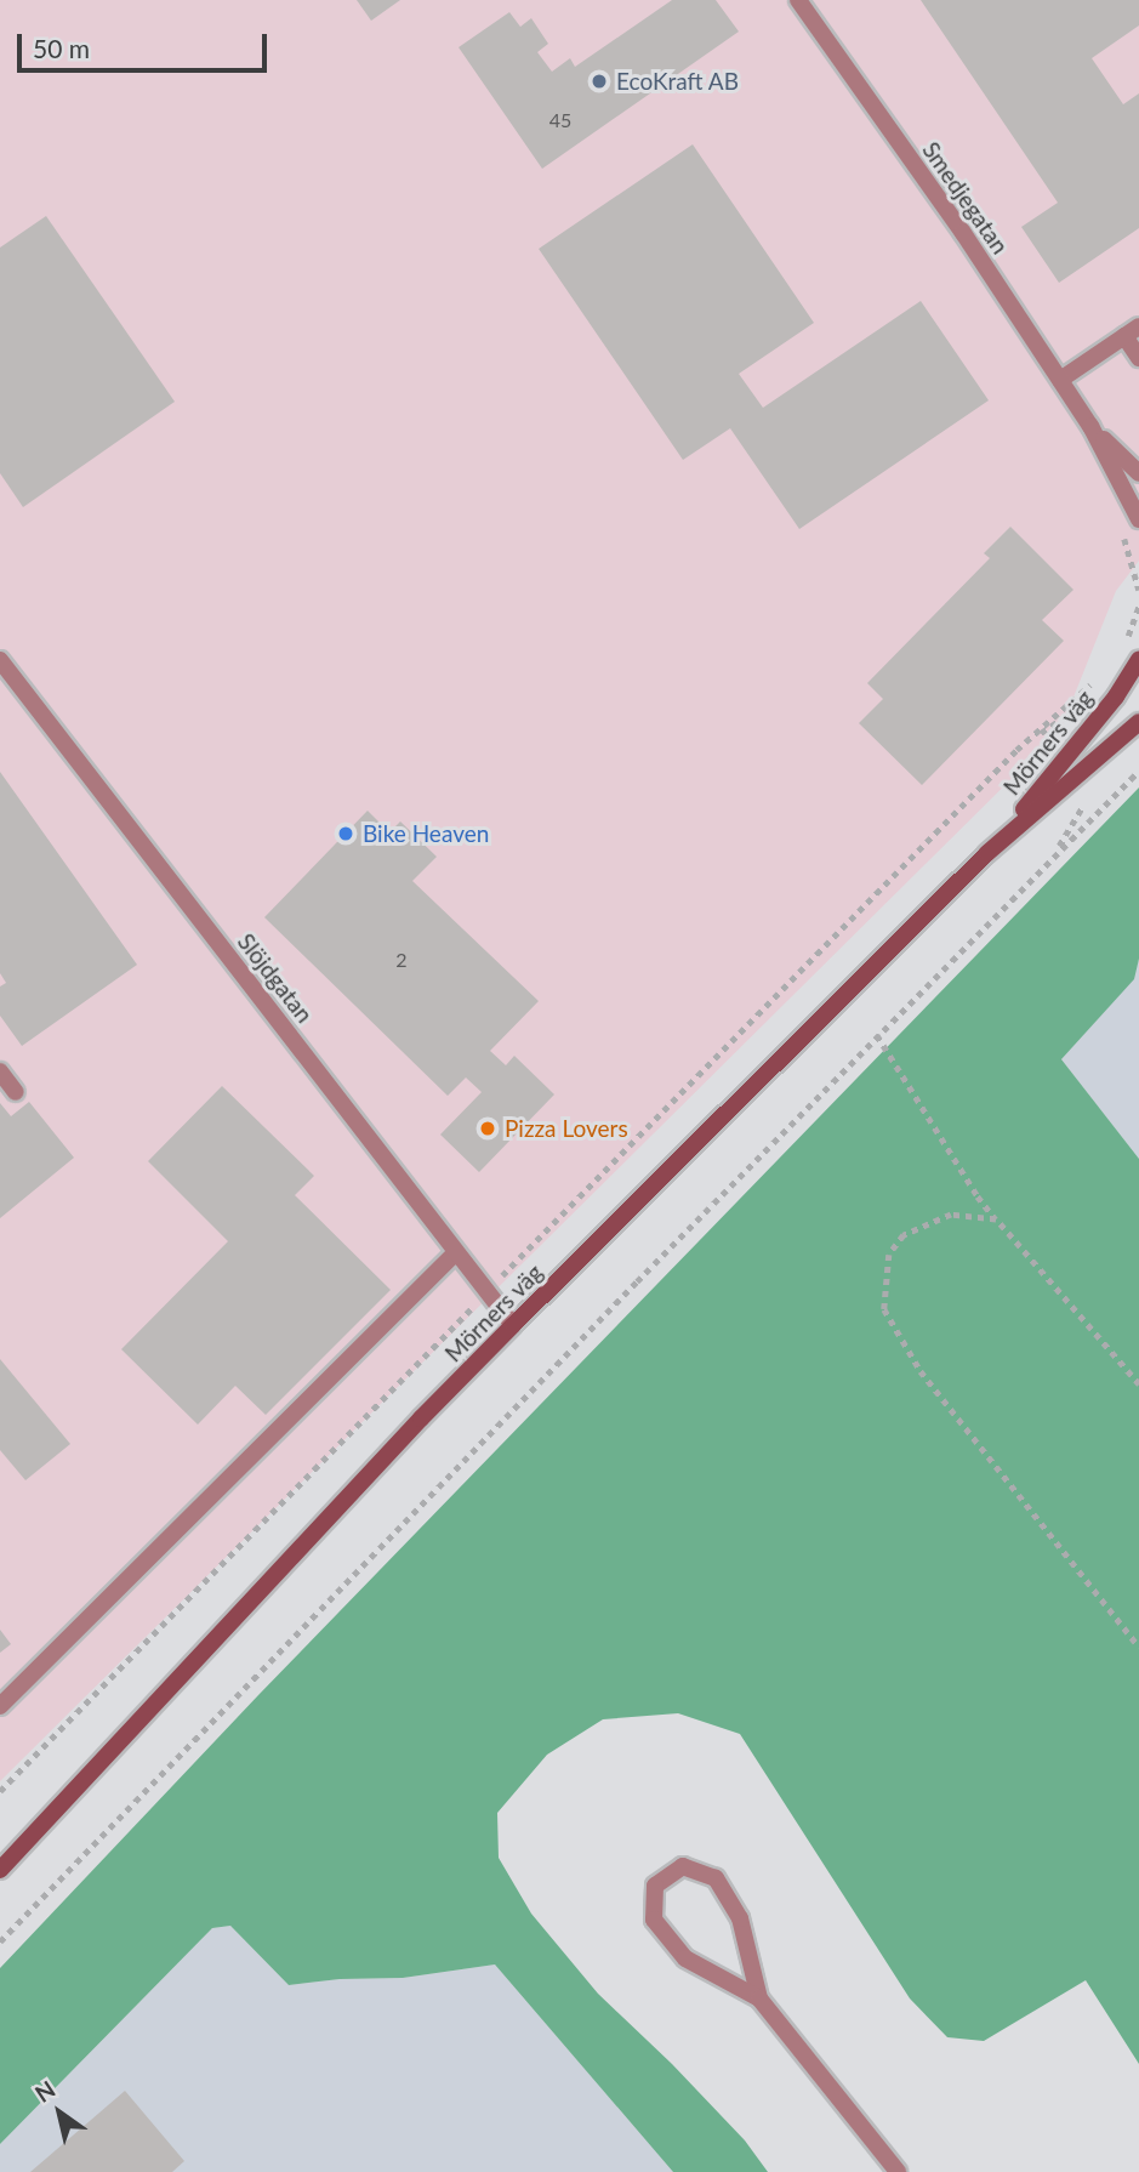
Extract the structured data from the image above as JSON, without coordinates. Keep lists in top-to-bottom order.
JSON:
{
  "streets": {
    "main road": ["Mörners väg"],
    "street": ["Smedjegatan", "Slöjdgatan"]
  },
  "crossings": [
    ["Mörners väg", "Slöjdgatan"]
  ],
  "places": ["EcoKraft AB", "Bike Heaven", "Pizza Lovers"],
  "house_numbers": ["45", "2"],
  "scale_bar": "50 m",
  "north": "top left"
}
